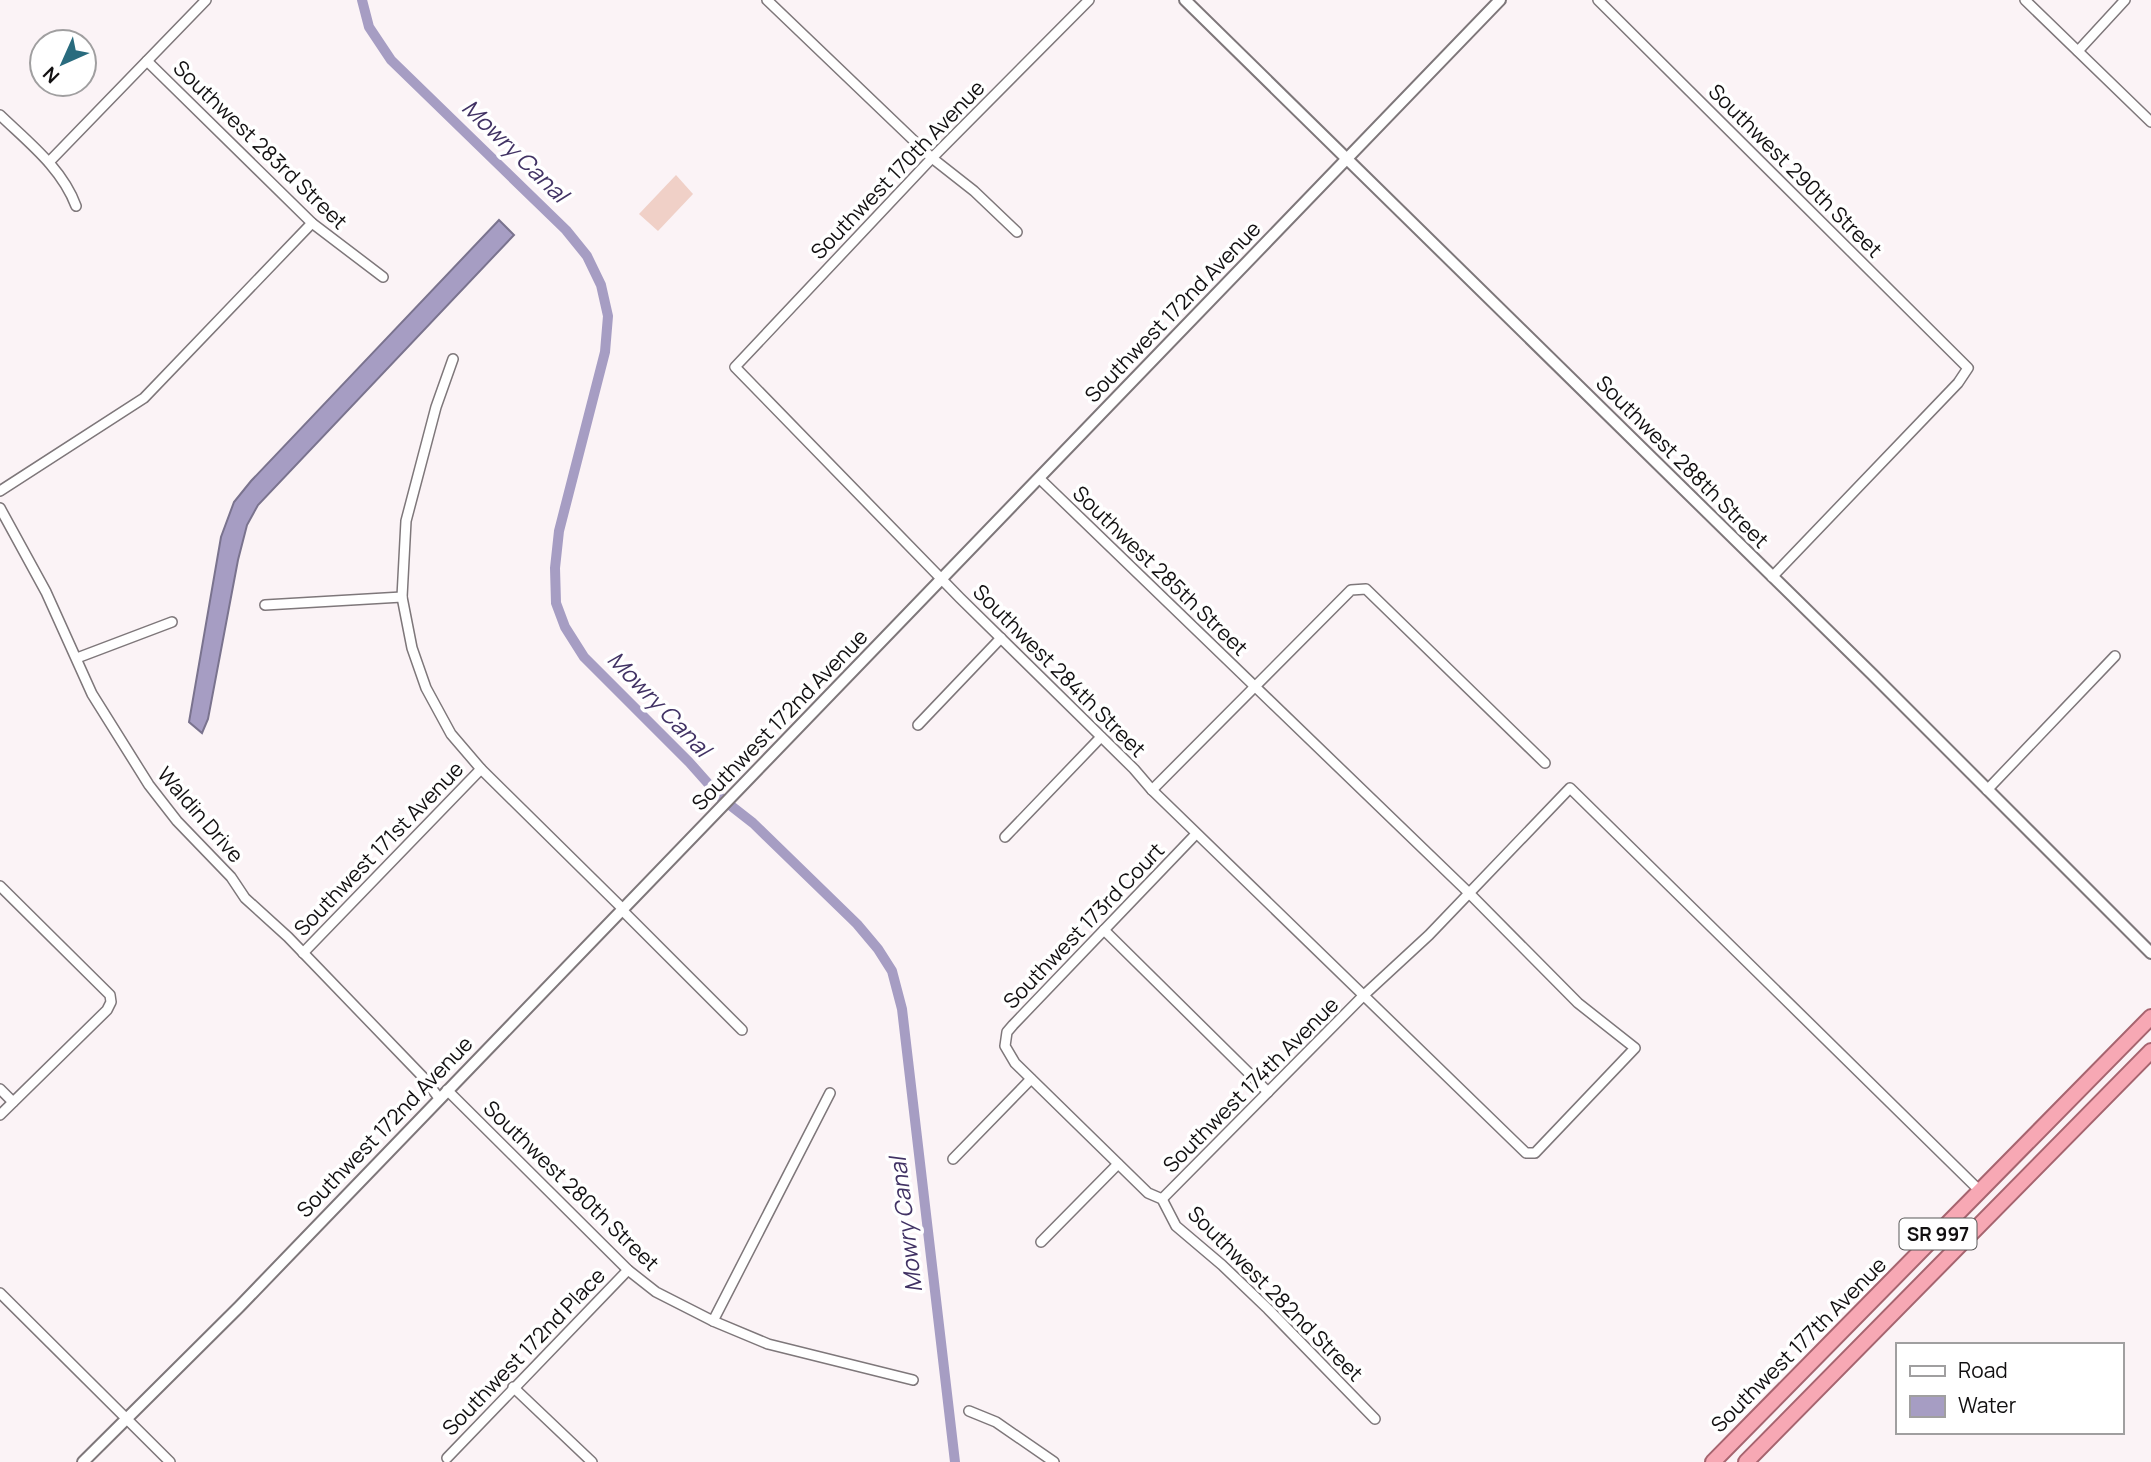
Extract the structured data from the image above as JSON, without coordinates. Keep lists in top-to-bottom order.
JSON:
{
  "streets": {
    "highway": ["SR 997", "Southwest 177th Avenue"],
    "street": [
      "Southwest 283rd Street",
      "Southwest 170th Avenue",
      "Southwest 290th Street",
      "Southwest 172nd Avenue",
      "Southwest 288th Street",
      "Southwest 285th Street",
      "Southwest 284th Street",
      "Waldin Drive",
      "Southwest 171st Avenue",
      "Southwest 173rd Court",
      "Southwest 174th Avenue",
      "Southwest 280th Street",
      "Southwest 282nd Street",
      "Southwest 172nd Place"
    ]
  },
  "crossings": [
    ["Southwest 170th Avenue", "Southwest 284th Street"],
    ["Southwest 290th Street", "Southwest 288th Street"],
    ["Southwest 172nd Avenue", "Southwest 288th Street"],
    ["Southwest 172nd Avenue", "Southwest 285th Street"],
    ["Southwest 172nd Avenue", "Southwest 284th Street"],
    ["Southwest 172nd Avenue", "Waldin Drive"],
    ["Southwest 172nd Avenue", "Southwest 280th Street"],
    ["Southwest 285th Street", "Southwest 284th Street"],
    ["Southwest 285th Street", "Southwest 174th Avenue"],
    ["Southwest 284th Street", "Southwest 173rd Court"],
    ["Southwest 284th Street", "Southwest 174th Avenue"],
    ["Waldin Drive", "Southwest 171st Avenue"],
    ["Waldin Drive", "Southwest 280th Street"],
    ["Southwest 173rd Court", "Southwest 282nd Street"],
    ["Southwest 174th Avenue", "Southwest 282nd Street"],
    ["Southwest 174th Avenue", "Southwest 177th Avenue"],
    ["Southwest 280th Street", "Southwest 172nd Place"]
  ],
  "water": ["Mowry Canal"],
  "legend": ["Road", "Water"],
  "north": "bottom left"
}
